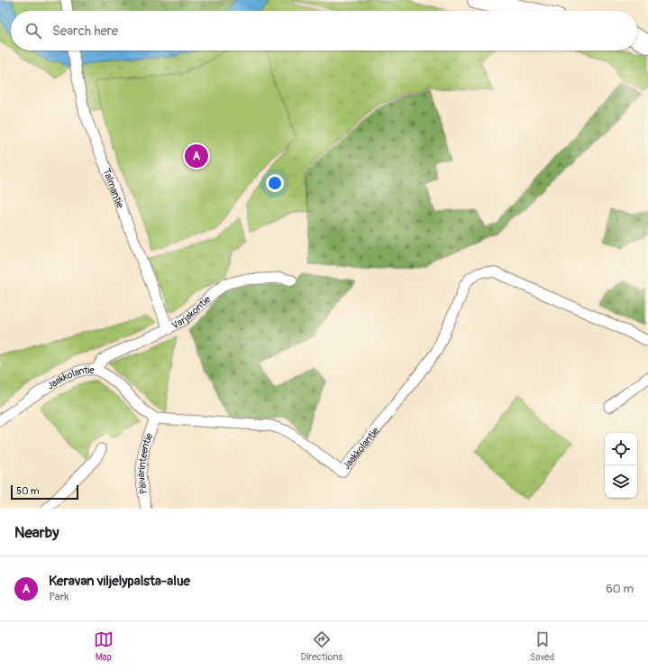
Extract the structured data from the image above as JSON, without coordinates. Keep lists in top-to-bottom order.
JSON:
{
  "streets": {
    "street": [
      "Talmantie",
      "Varjakontie",
      "Jaakkolantie",
      "Päivärinteentie"
    ]
  },
  "crossings": [
    ["Talmantie", "Varjakontie"],
    ["Varjakontie", "Jaakkolantie"],
    ["Jaakkolantie", "Päivärinteentie"]
  ],
  "scale_bar": "50 m",
  "page": {
    "search": "Search here",
    "pins": "A",
    "scale": "50 m",
    "heading": "Nearby",
    "list": [
      {
        "mark": "A",
        "name": "Keravan viljelypalsta-alue",
        "note": "Park",
        "value": "60 m"
      }
    ],
    "nav": ["Map", "Directions", "Saved"]
  }
}
